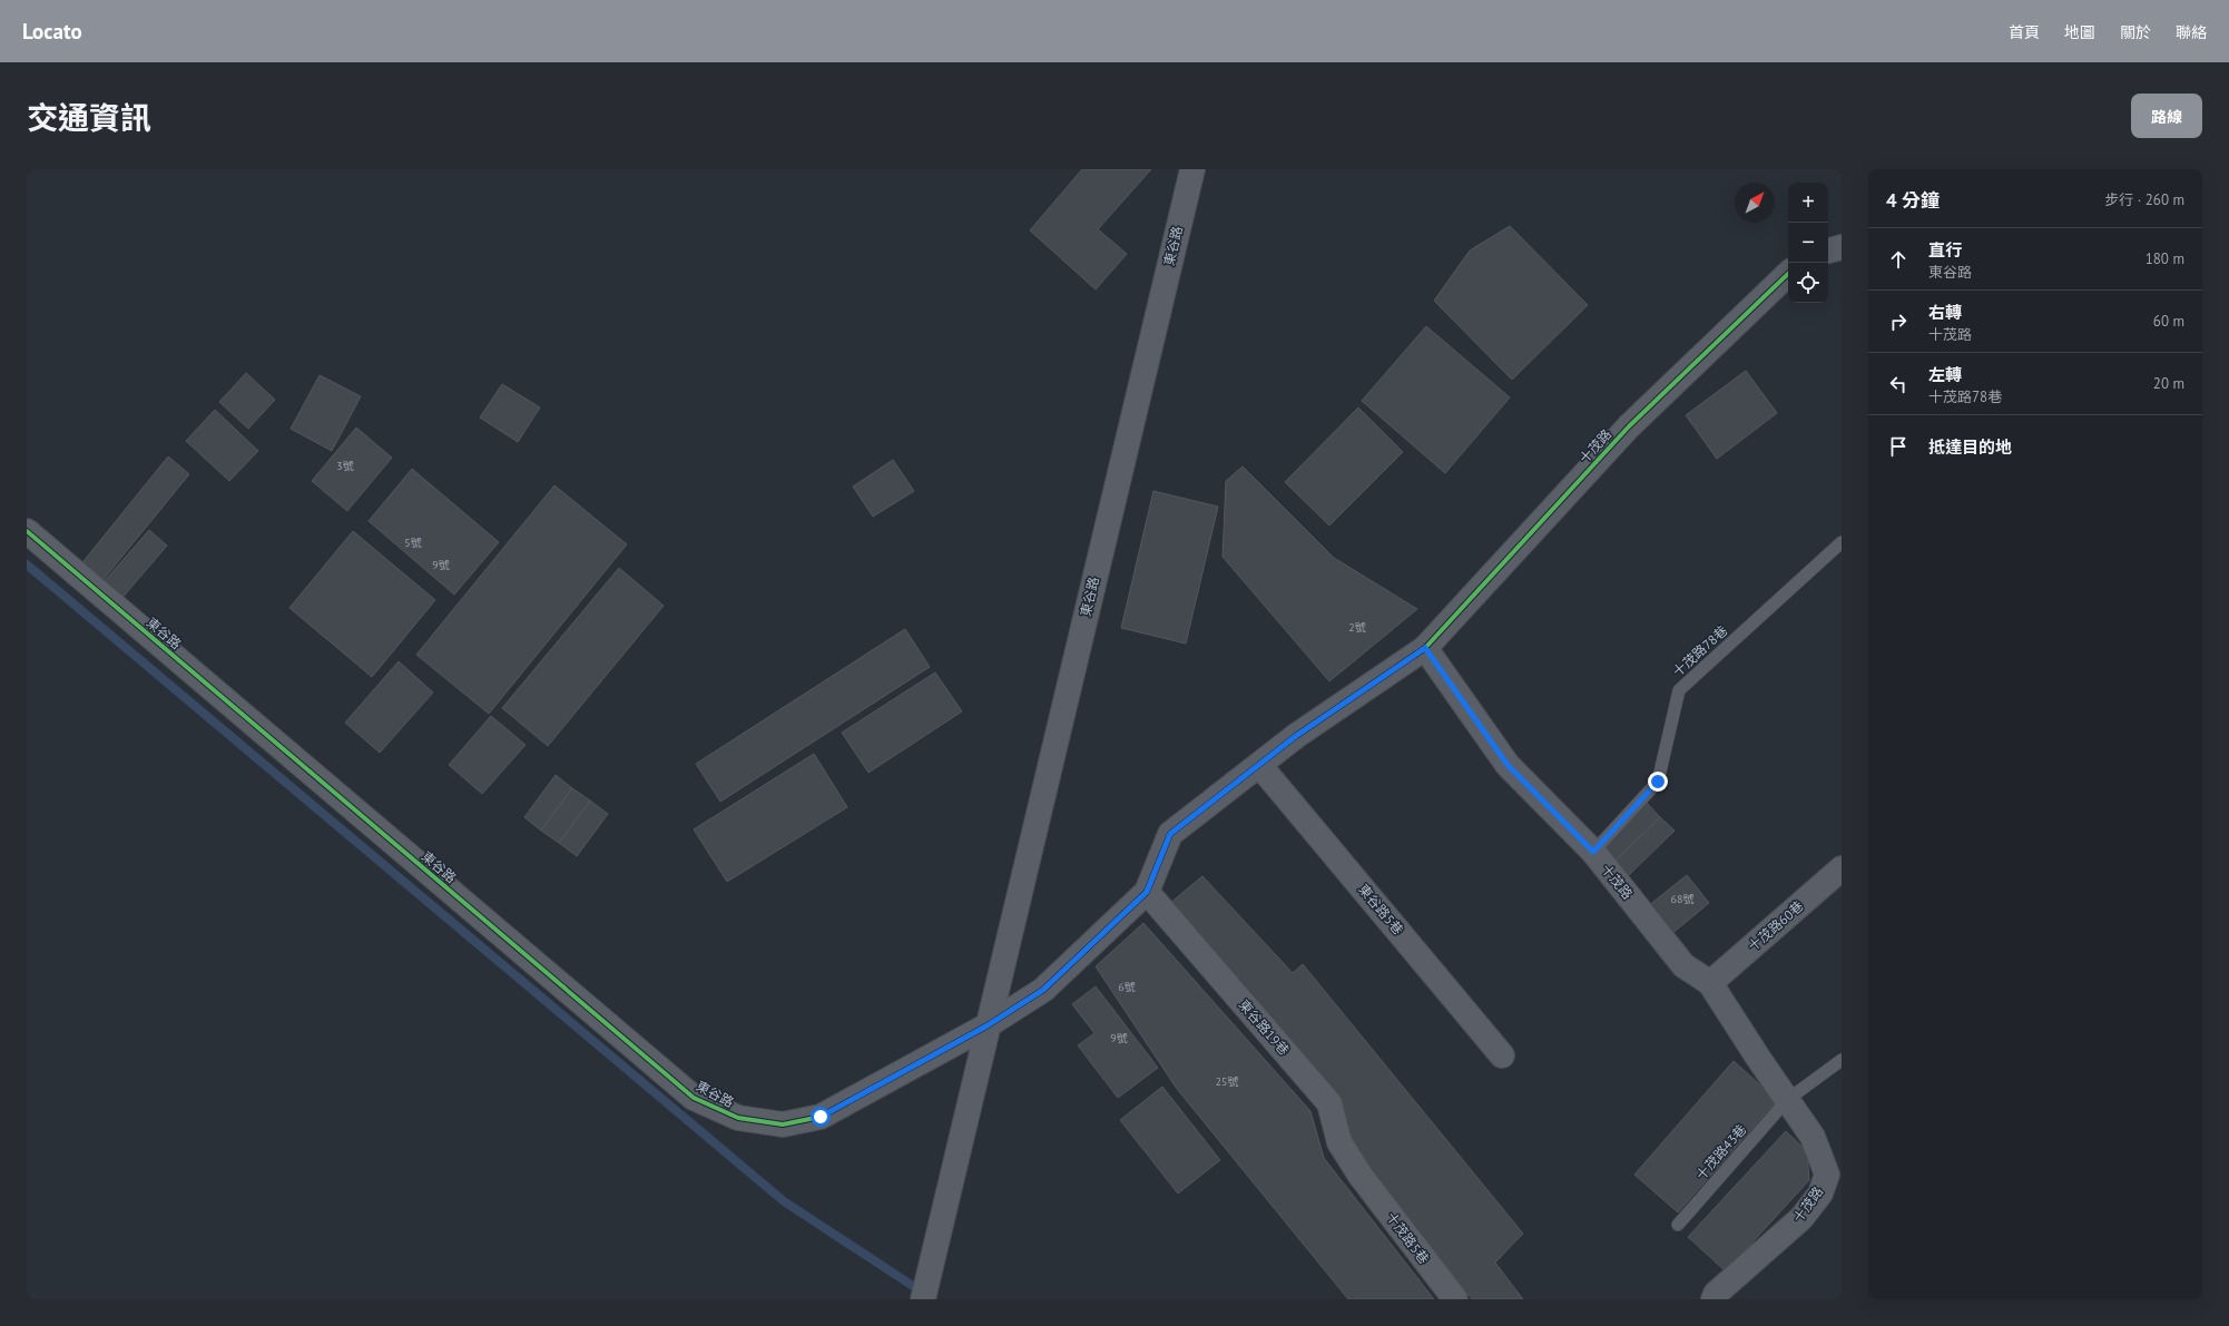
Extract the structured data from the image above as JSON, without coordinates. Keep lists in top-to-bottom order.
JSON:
{
  "streets": {
    "street": [
      "東谷路",
      "十茂路",
      "東谷路5巷",
      "十茂路60巷",
      "東谷路19巷",
      "十茂路5巷"
    ],
    "lane": ["十茂路78巷", "十茂路43巷"]
  },
  "crossings": [
    ["東谷路", "十茂路"],
    ["東谷路", "東谷路5巷"],
    ["東谷路", "東谷路19巷"],
    ["十茂路", "十茂路78巷"],
    ["十茂路", "十茂路60巷"],
    ["十茂路", "十茂路43巷"],
    ["東谷路19巷", "十茂路5巷"]
  ],
  "house_numbers": [
    "3號",
    "5號",
    "9號",
    "2號",
    "68號",
    "6號",
    "9號",
    "25號"
  ],
  "north": "top right",
  "page": {
    "header": "Locato",
    "nav": [
      "首頁",
      "地圖",
      "關於",
      "聯絡"
    ],
    "title": "交通資訊",
    "buttons": "路線",
    "heading": ["4 分鐘", "步行 · 260 m"],
    "map_buttons": ["+", "−"],
    "list": [
      ["直行", "東谷路", "180 m"],
      ["右轉", "十茂路", "60 m"],
      ["左轉", "十茂路78巷", "20 m"],
      "抵達目的地"
    ]
  }
}
